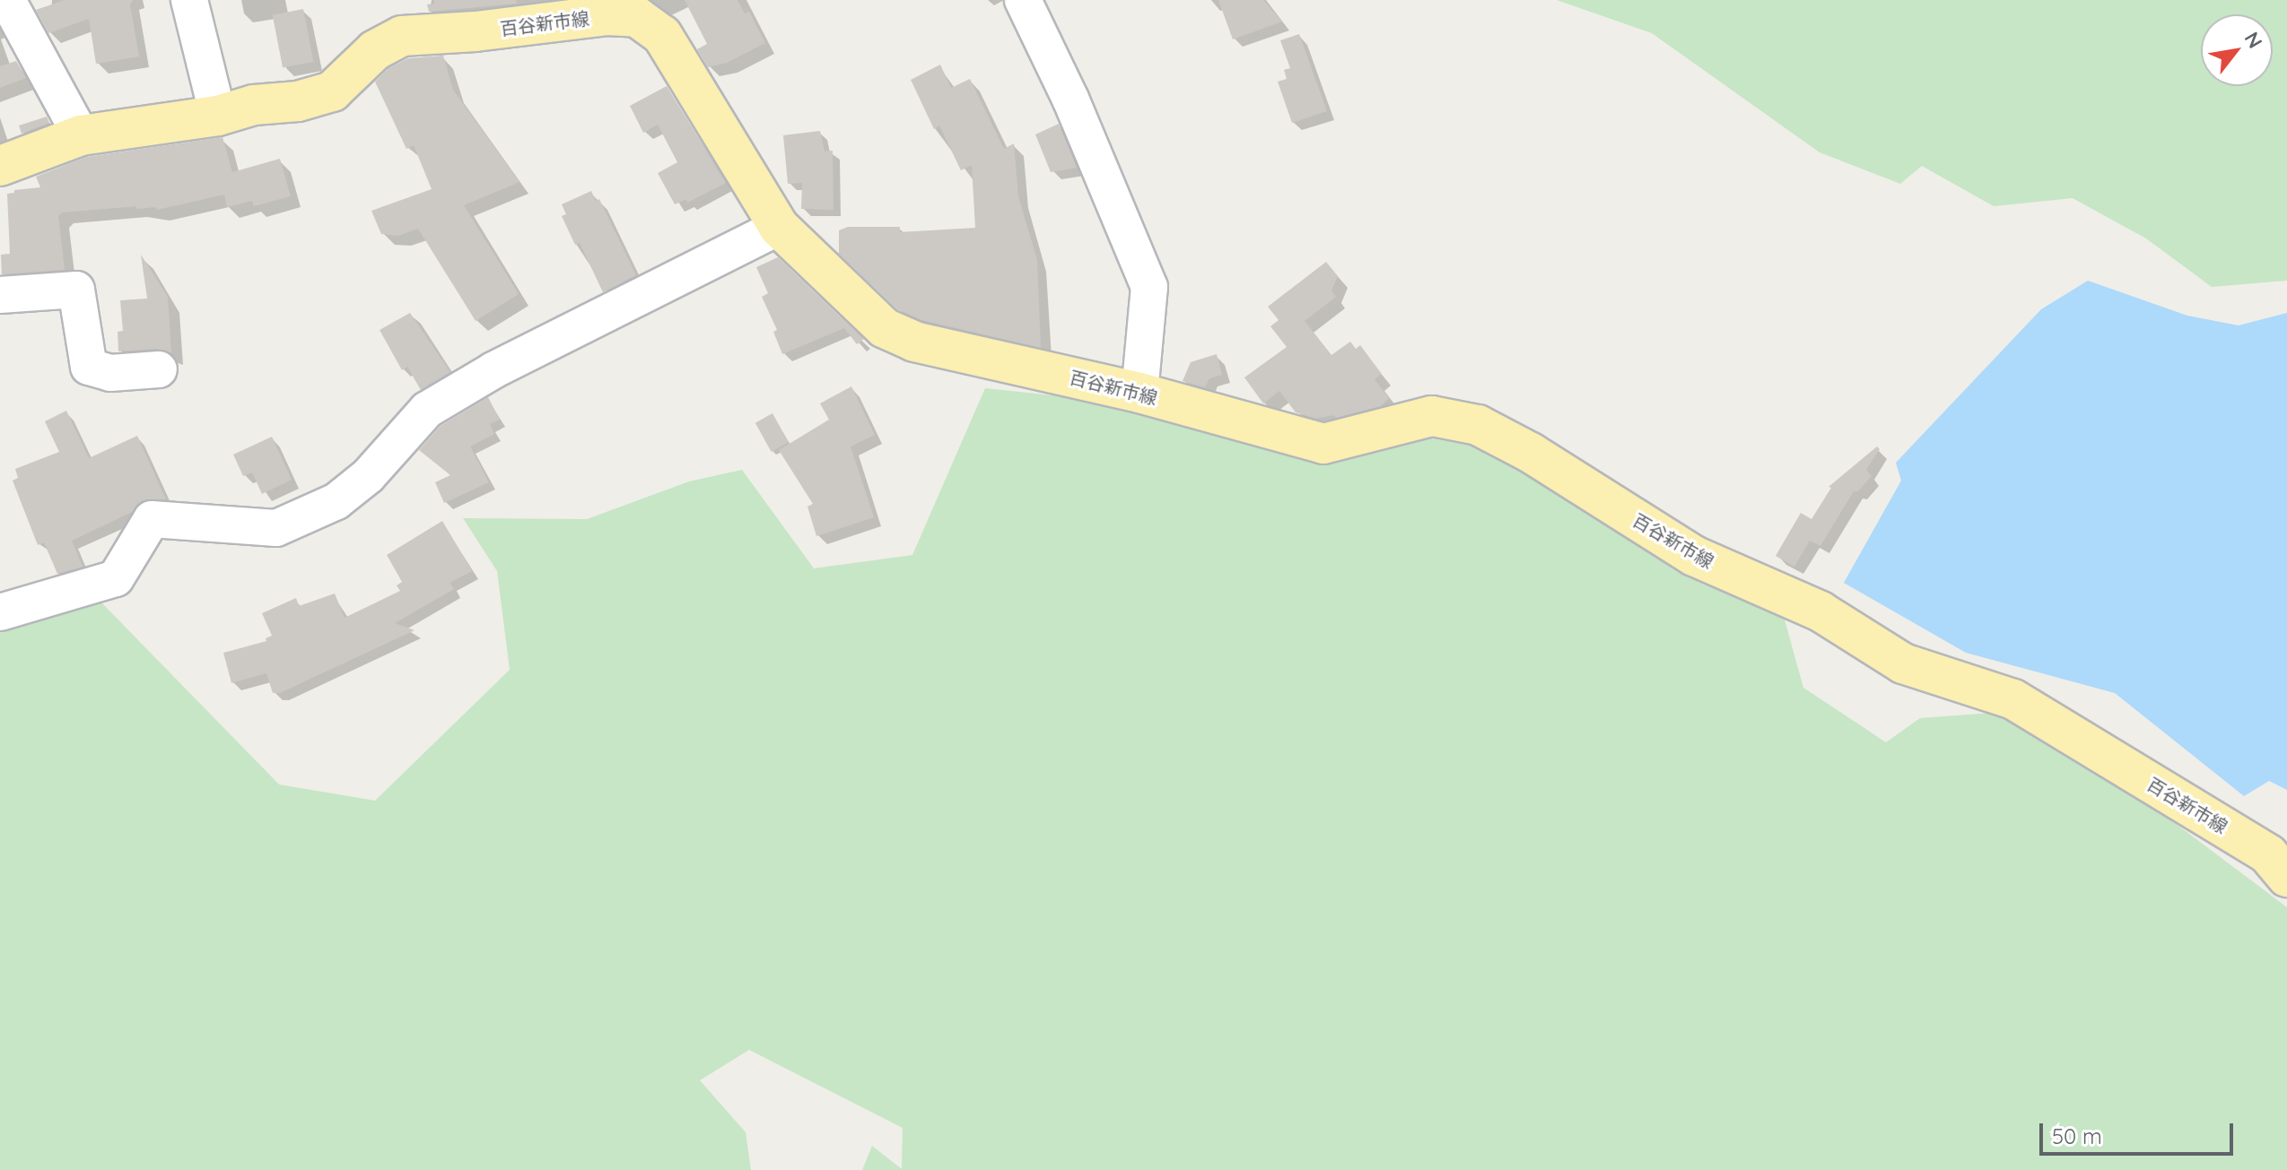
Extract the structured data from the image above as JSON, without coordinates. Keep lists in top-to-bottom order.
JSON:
{
  "streets": {
    "main road": ["百谷新市線"]
  },
  "scale_bar": "50 m",
  "north": "top right"
}
